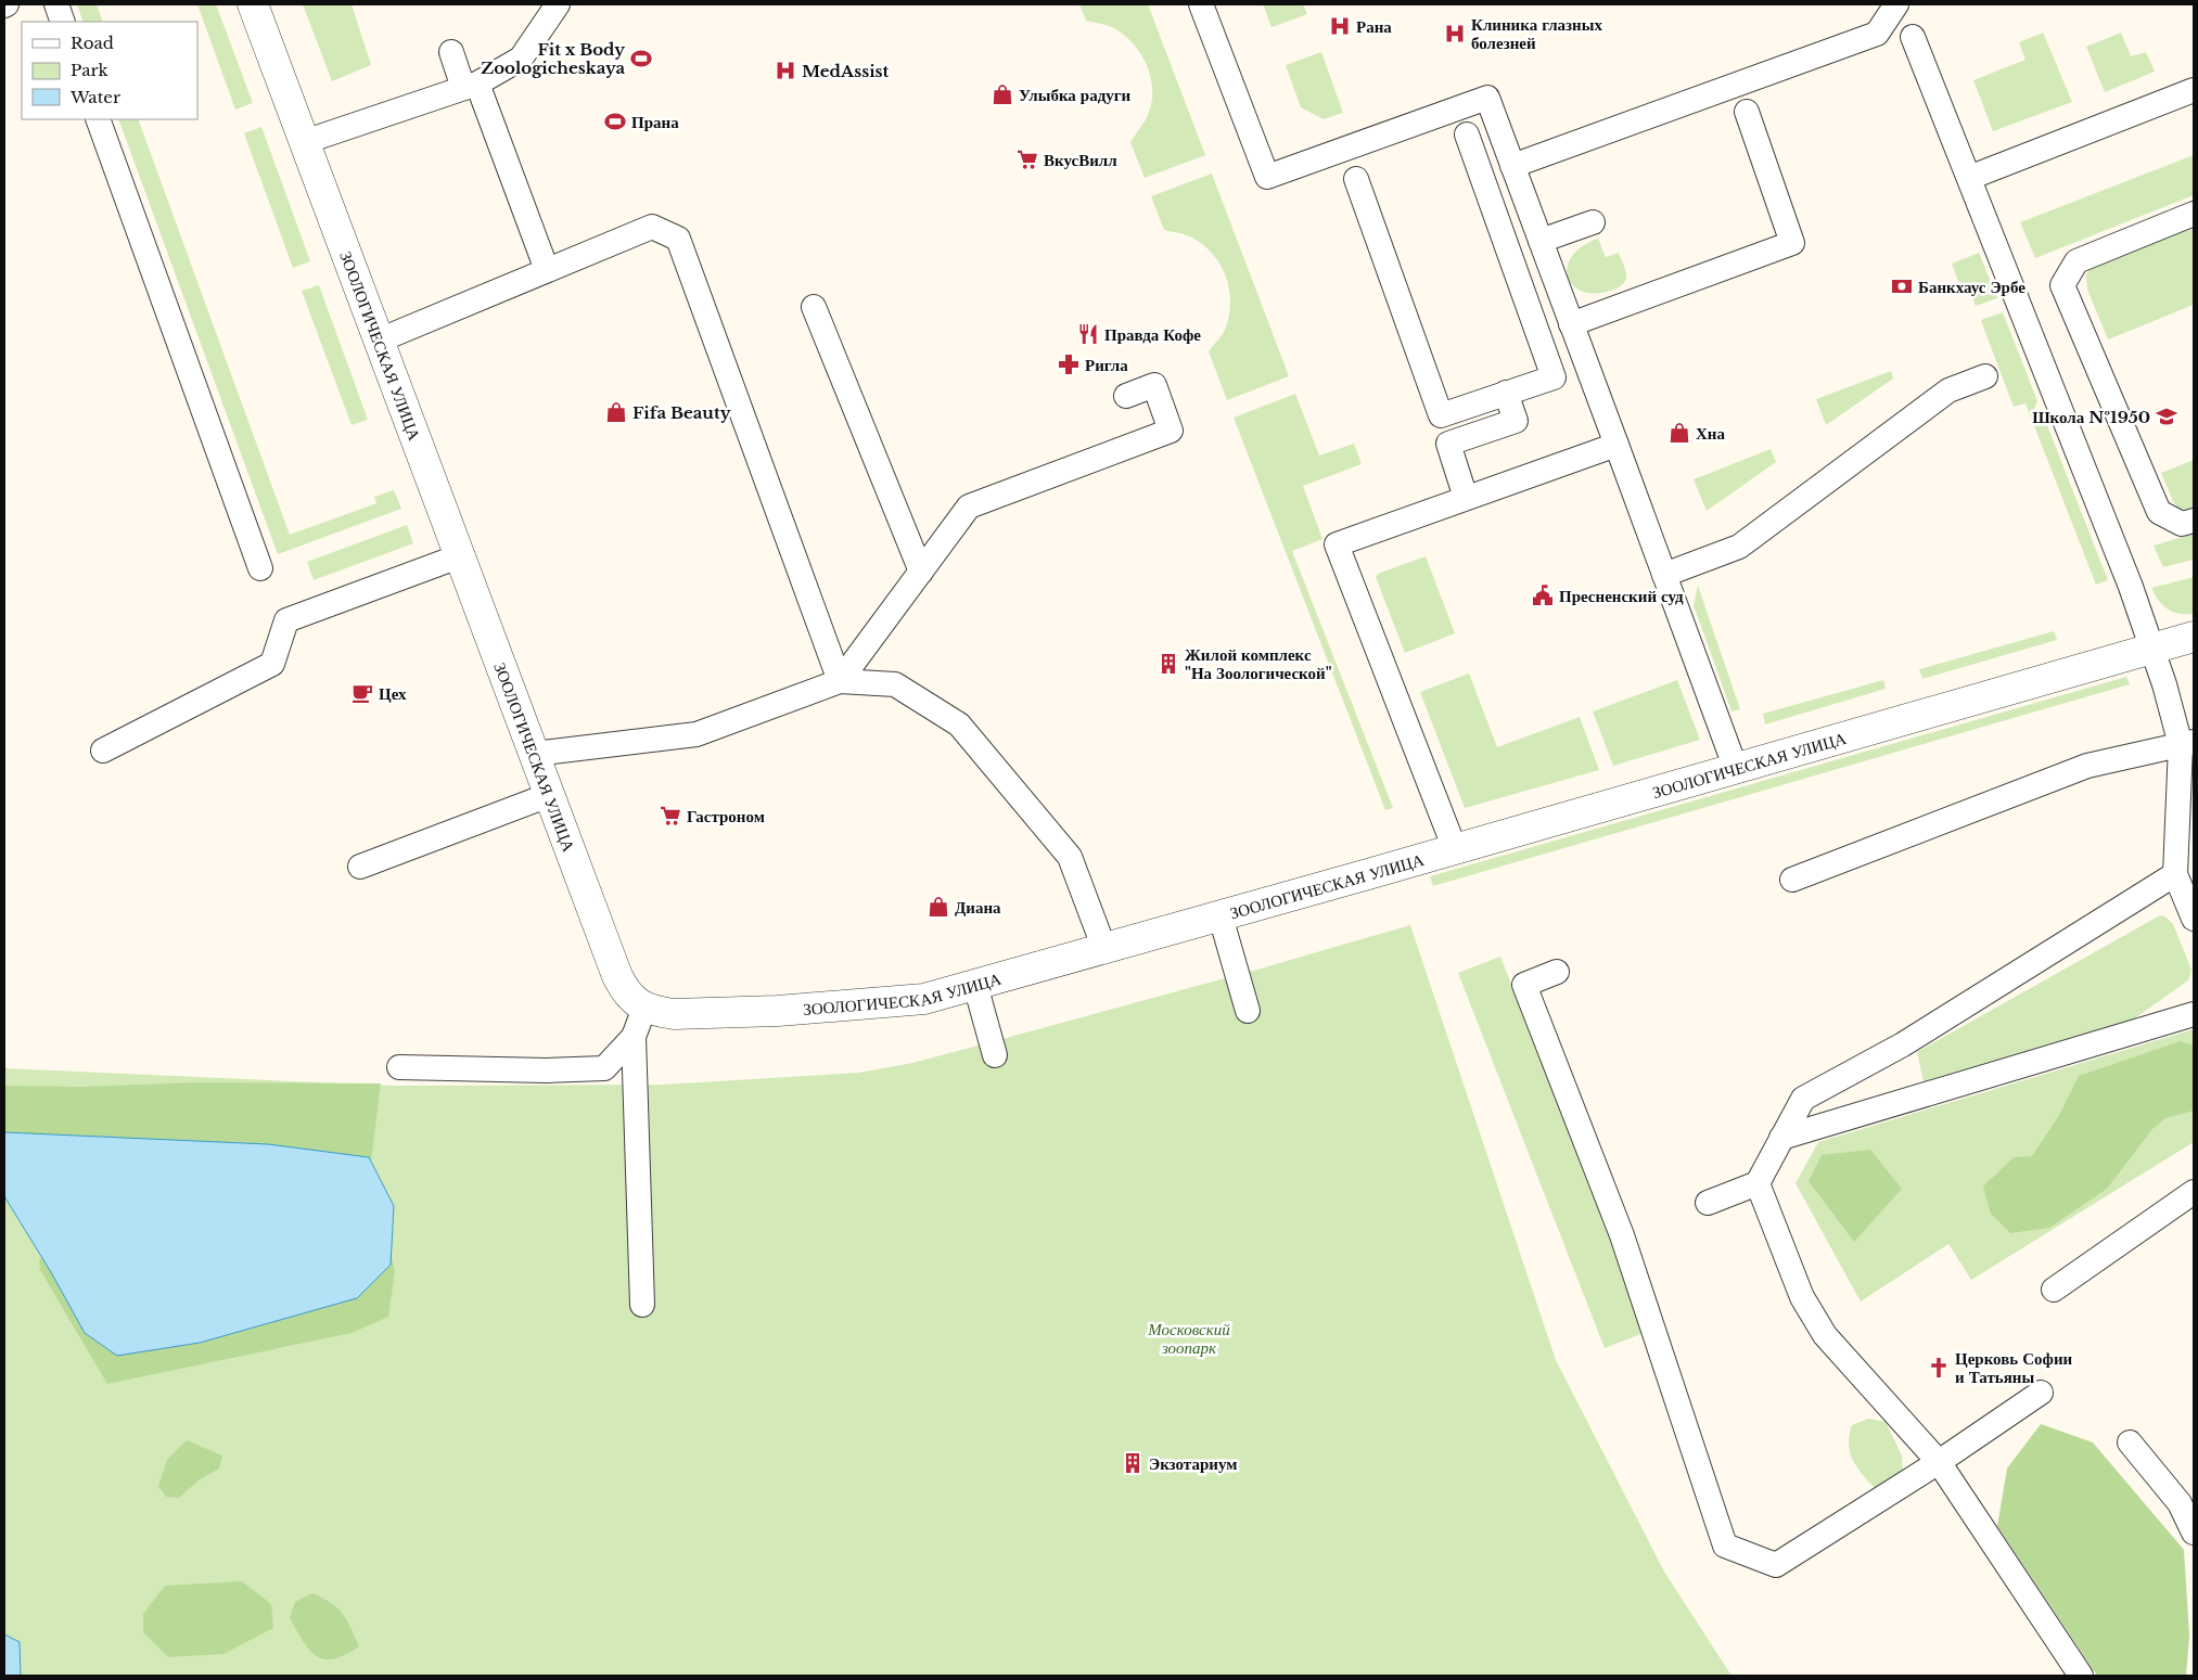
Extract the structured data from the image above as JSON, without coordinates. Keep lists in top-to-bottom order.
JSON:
{
  "streets": {
    "street": ["ЗООЛОГИЧЕСКАЯ УЛИЦА"]
  },
  "parks": ["Московский зоопарк"],
  "places": {
    "hospital": ["Рана", "Клиника глазных болезней", "MedAssist"],
    "sports": ["Fit x Body Zoologicheskaya", "Прана"],
    "shop": [
      "Улыбка радуги",
      "Fifa Beauty",
      "Хна",
      "Диана"
    ],
    "supermarket": ["ВкусВилл", "Гастроном"],
    "bank": ["Банкхаус Эрбе"],
    "restaurant": ["Правда Кофе"],
    "pharmacy": ["Ригла"],
    "school or university": ["Школа №1950"],
    "public building": ["Пресненский суд"],
    "building": ["Жилой комплекс \"На Зоологической\"", "Экзотариум"],
    "cafe": ["Цех"],
    "church": ["Церковь Софии и Татьяны"]
  },
  "legend": ["Road", "Park", "Water"]
}
